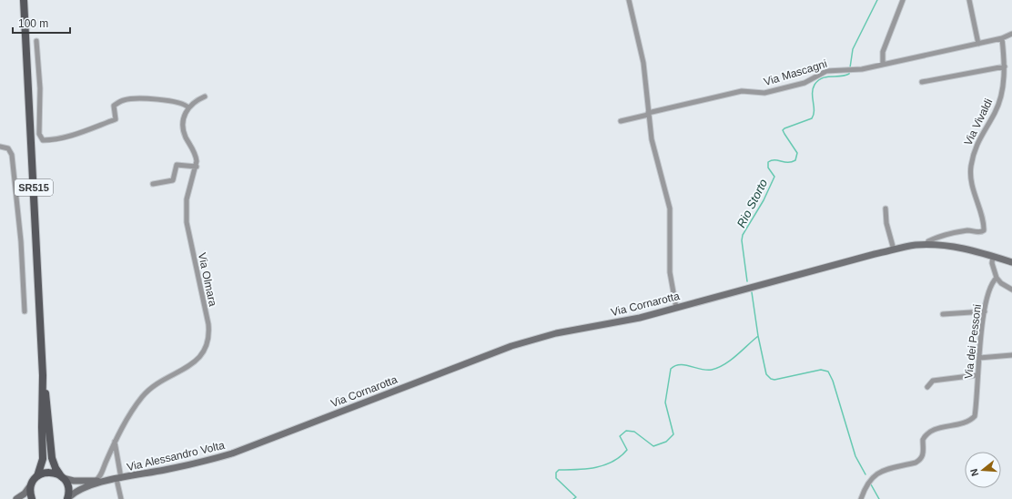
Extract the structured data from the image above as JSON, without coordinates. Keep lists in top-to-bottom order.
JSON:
{
  "streets": {
    "main road": ["SR515", "Via Cornarotta", "Via Alessandro Volta"],
    "street": [
      "Via Mascagni",
      "Via Vivaldi",
      "Via Olmara",
      "Via dei Pessoni"
    ]
  },
  "crossings": [
    ["Via Mascagni", "Via Vivaldi"],
    ["Via Vivaldi", "Via Cornarotta"],
    ["SR515", "Via Alessandro Volta"],
    ["Via Olmara", "Via Alessandro Volta"],
    ["Via Cornarotta", "Via Alessandro Volta"]
  ],
  "water": ["Rio Storto"],
  "scale_bar": "100 m",
  "north": "left"
}
